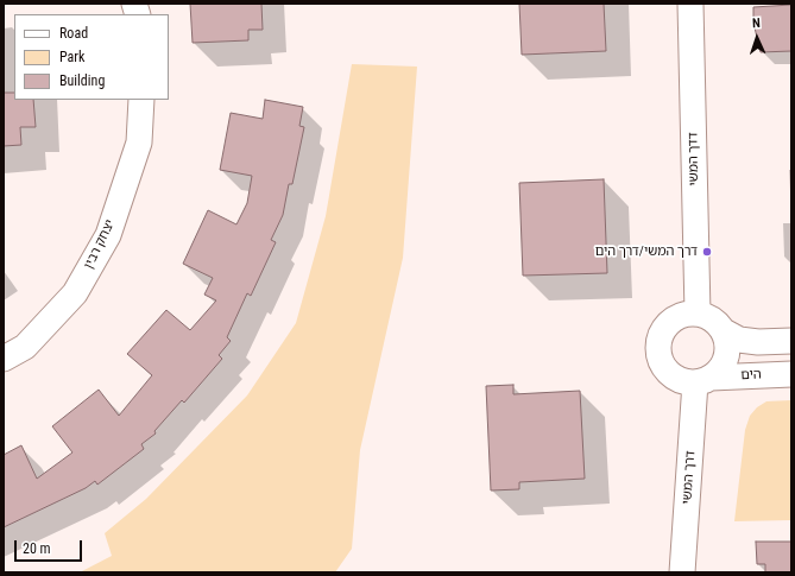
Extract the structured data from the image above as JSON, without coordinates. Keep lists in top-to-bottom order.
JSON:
{
  "streets": {
    "street": [
      "דדך המשי",
      "יצחק רבין",
      "הים",
      "דרך המשי"
    ]
  },
  "crossings": [
    ["דדך המשי", "הים"],
    ["דדך המשי", "דרך המשי"],
    ["הים", "דרך המשי"]
  ],
  "places": ["דרך המשי/דרך הים"],
  "legend": ["Road", "Park", "Building"],
  "scale_bar": "20 m",
  "north": "top"
}
